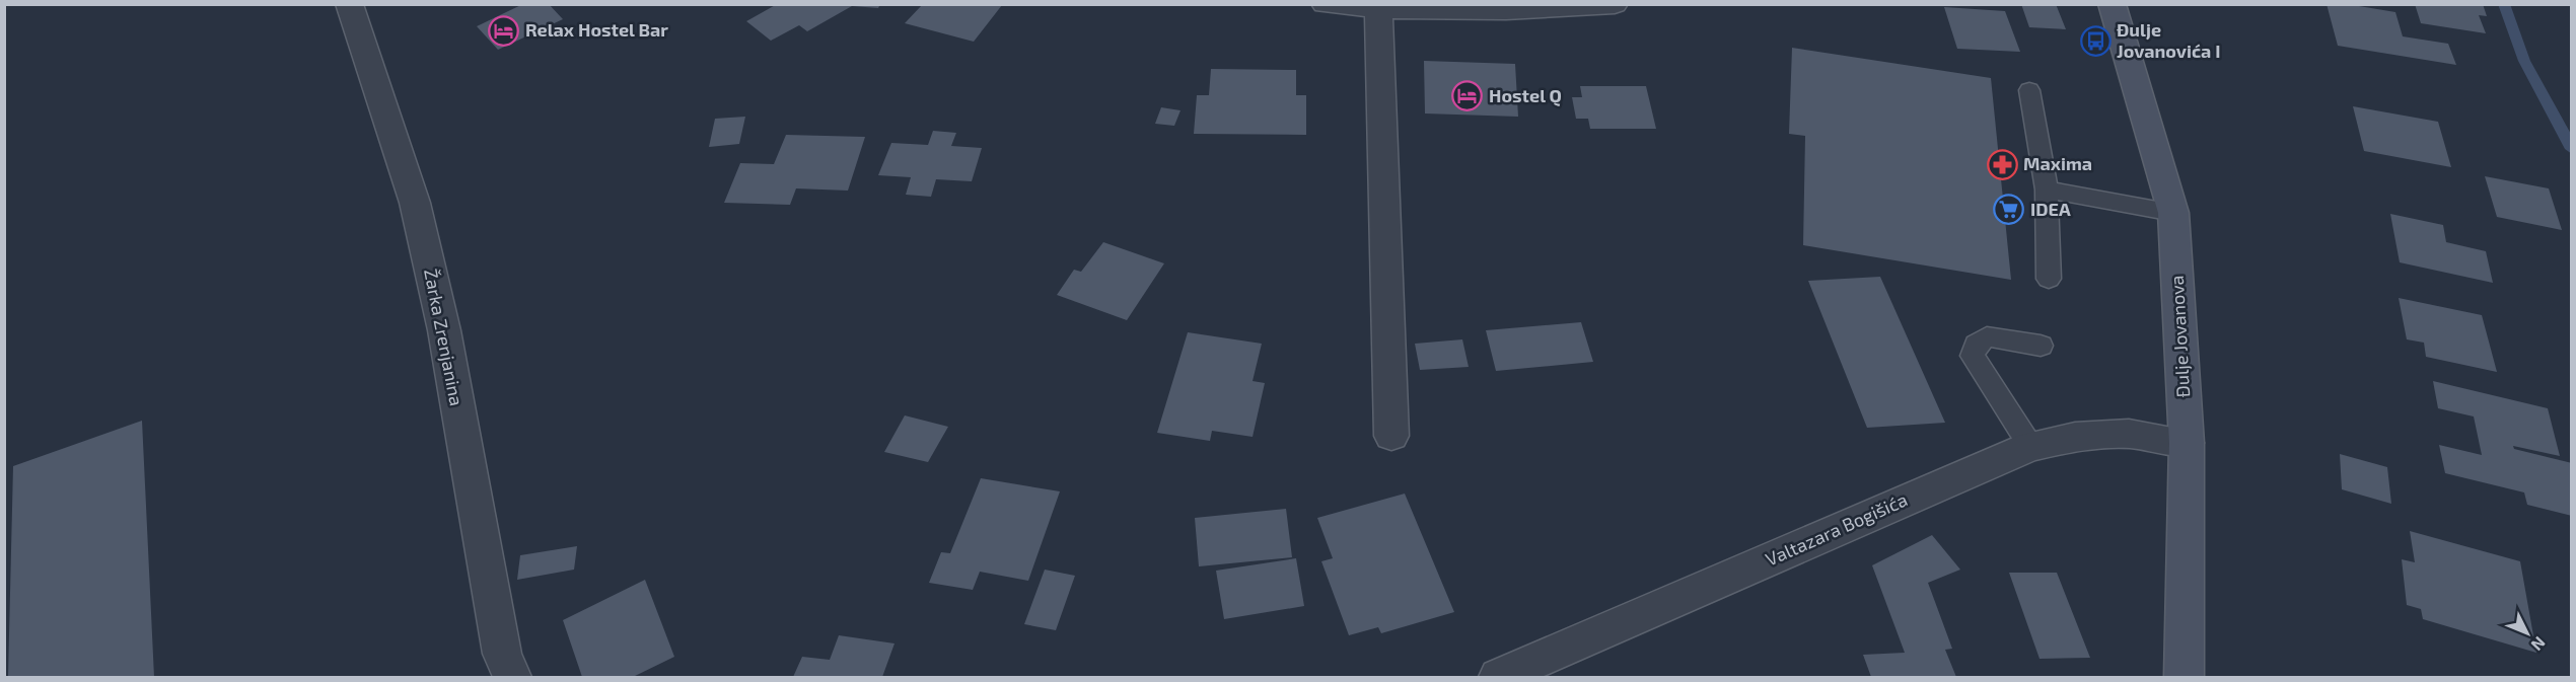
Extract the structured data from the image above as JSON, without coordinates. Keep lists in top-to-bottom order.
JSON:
{
  "streets": {
    "street": ["Đulje Jovanova", "Žarka Zrenjanina", "Valtazara Bogišića"]
  },
  "crossings": [
    ["Đulje Jovanova", "Valtazara Bogišića"]
  ],
  "places": {
    "hotel": ["Relax Hostel Bar", "Hostel Q"],
    "bus stop": ["Đulje Jovanovića I"],
    "pharmacy": ["Maxima"],
    "supermarket": ["IDEA"]
  },
  "north": "bottom right"
}
